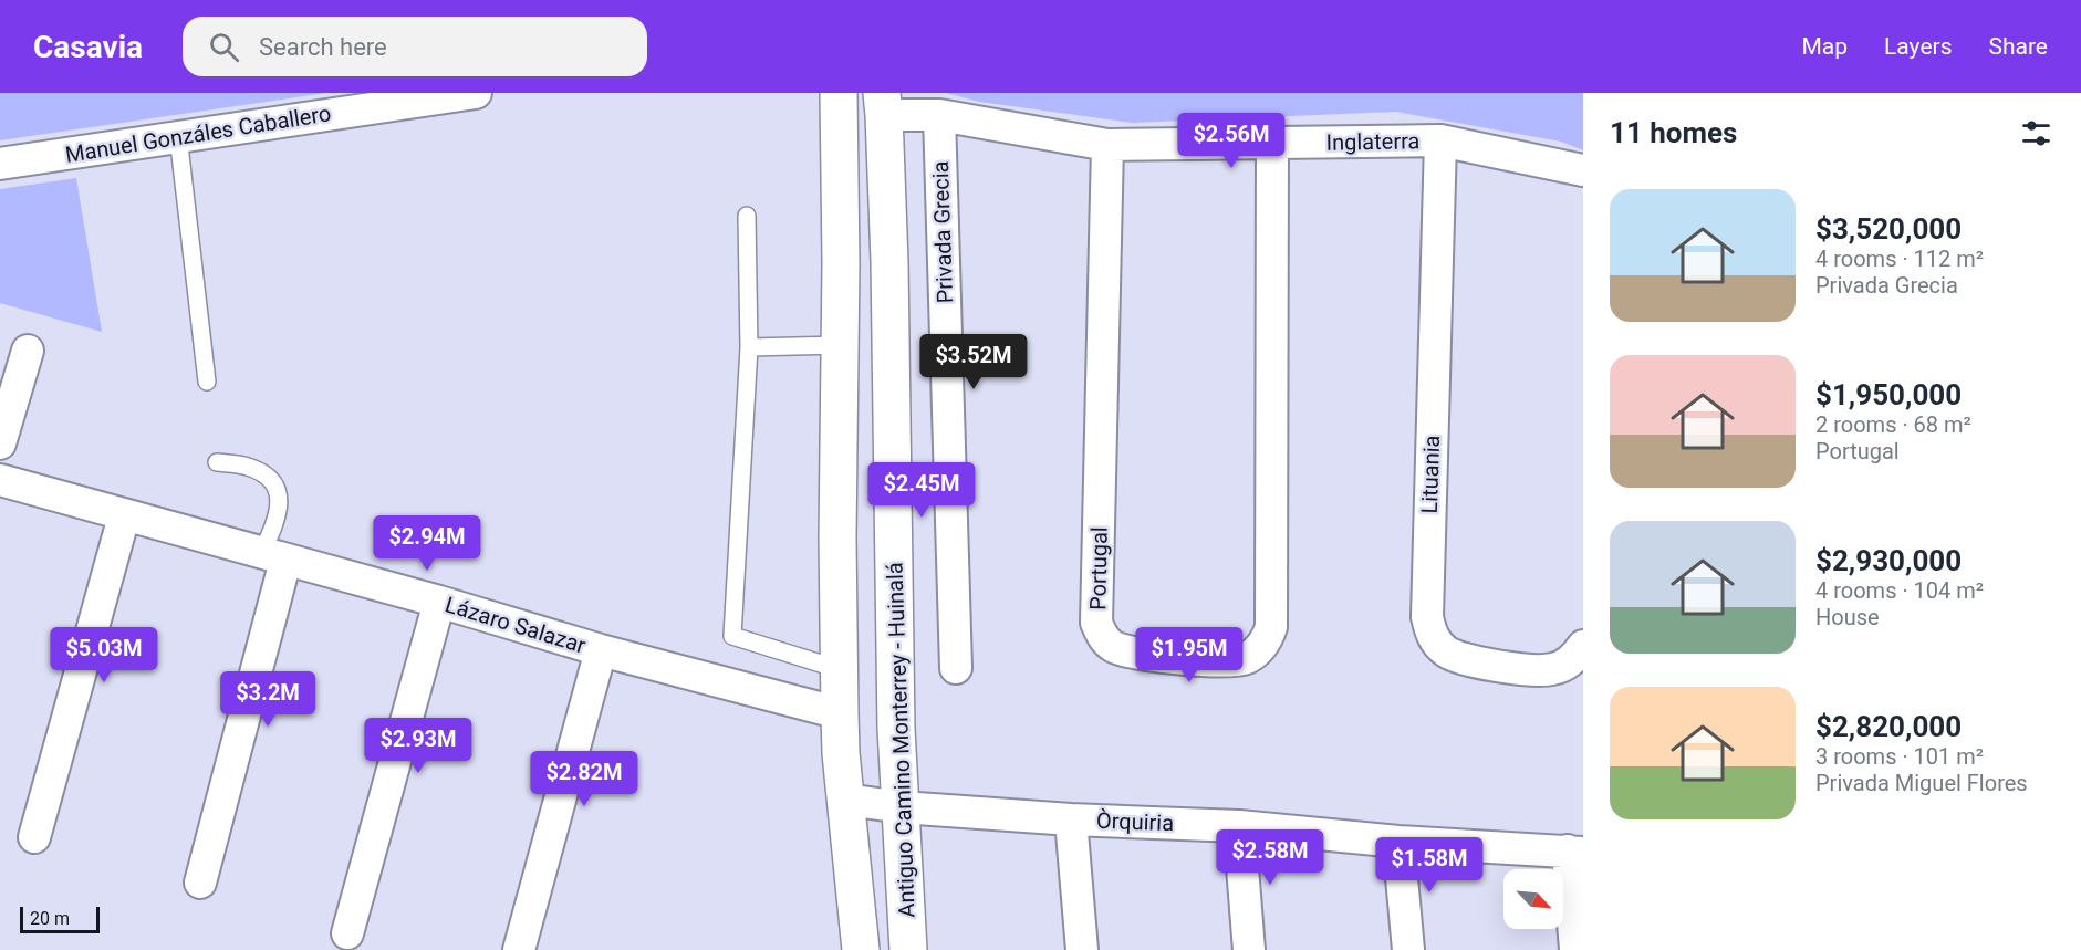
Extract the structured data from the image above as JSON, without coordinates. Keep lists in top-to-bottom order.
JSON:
{
  "streets": {
    "street": [
      "Manuel Gonzáles Caballero",
      "Inglaterra",
      "Privada Grecia",
      "Lituania",
      "Portugal",
      "Lázaro Salazar",
      "Antiguo Camino Monterrey - Huinalá",
      "Òrquiria"
    ]
  },
  "crossings": [
    ["Inglaterra", "Privada Grecia"],
    ["Inglaterra", "Lituania"],
    ["Inglaterra", "Portugal"],
    ["Inglaterra", "Antiguo Camino Monterrey - Huinalá"],
    ["Antiguo Camino Monterrey - Huinalá", "Òrquiria"]
  ],
  "scale_bar": "20 m",
  "north": "bottom right",
  "page": {
    "header": "Casavia",
    "search": "Search here",
    "nav": ["Map", "Layers", "Share"],
    "heading": "11 homes",
    "price": [
      "$2.56M",
      "$3.52M",
      "$2.45M",
      "$2.94M",
      "$5.03M",
      "$1.95M",
      "$3.2M",
      "$2.93M",
      "$2.82M",
      "$2.58M",
      "$1.58M"
    ],
    "list": [
      {
        "name": "$3,520,000",
        "note": "4 rooms · 112 m² · Privada Grecia"
      },
      {
        "name": "$1,950,000",
        "note": "2 rooms · 68 m² · Portugal"
      },
      {
        "name": "$2,930,000",
        "note": "4 rooms · 104 m² · House"
      },
      {
        "name": "$2,820,000",
        "note": "3 rooms · 101 m² · Privada Miguel Flores"
      }
    ],
    "scale": "20 m"
  }
}
